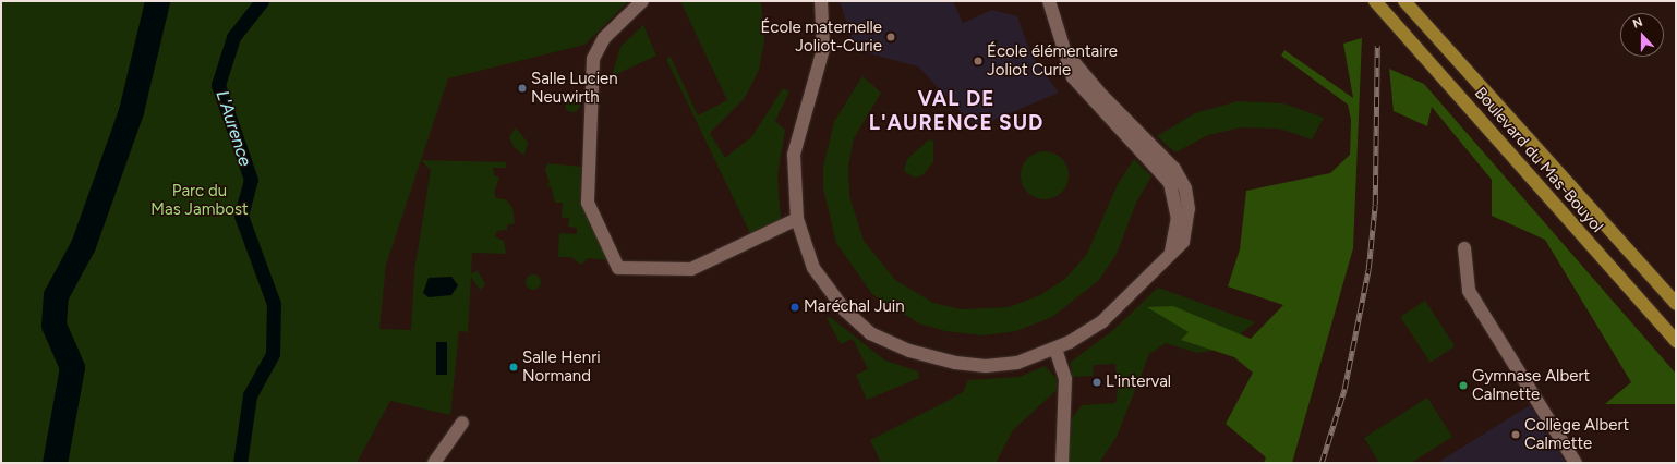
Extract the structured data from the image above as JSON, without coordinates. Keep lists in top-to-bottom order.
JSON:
{
  "streets": {
    "main road": ["Boulevard du Mas-Bouyol"]
  },
  "districts": ["VAL DE L'AURENCE SUD"],
  "water": ["L'Aurence"],
  "parks": ["Parc du Mas Jambost"],
  "places": [
    "École maternelle Joliot-Curie",
    "École élémentaire Joliot Curie",
    "Salle Lucien Neuwirth",
    "Maréchal Juin",
    "Salle Henri Normand",
    "L'interval",
    "Gymnase Albert Calmette",
    "Collège Albert Calmette"
  ],
  "north": "top"
}
